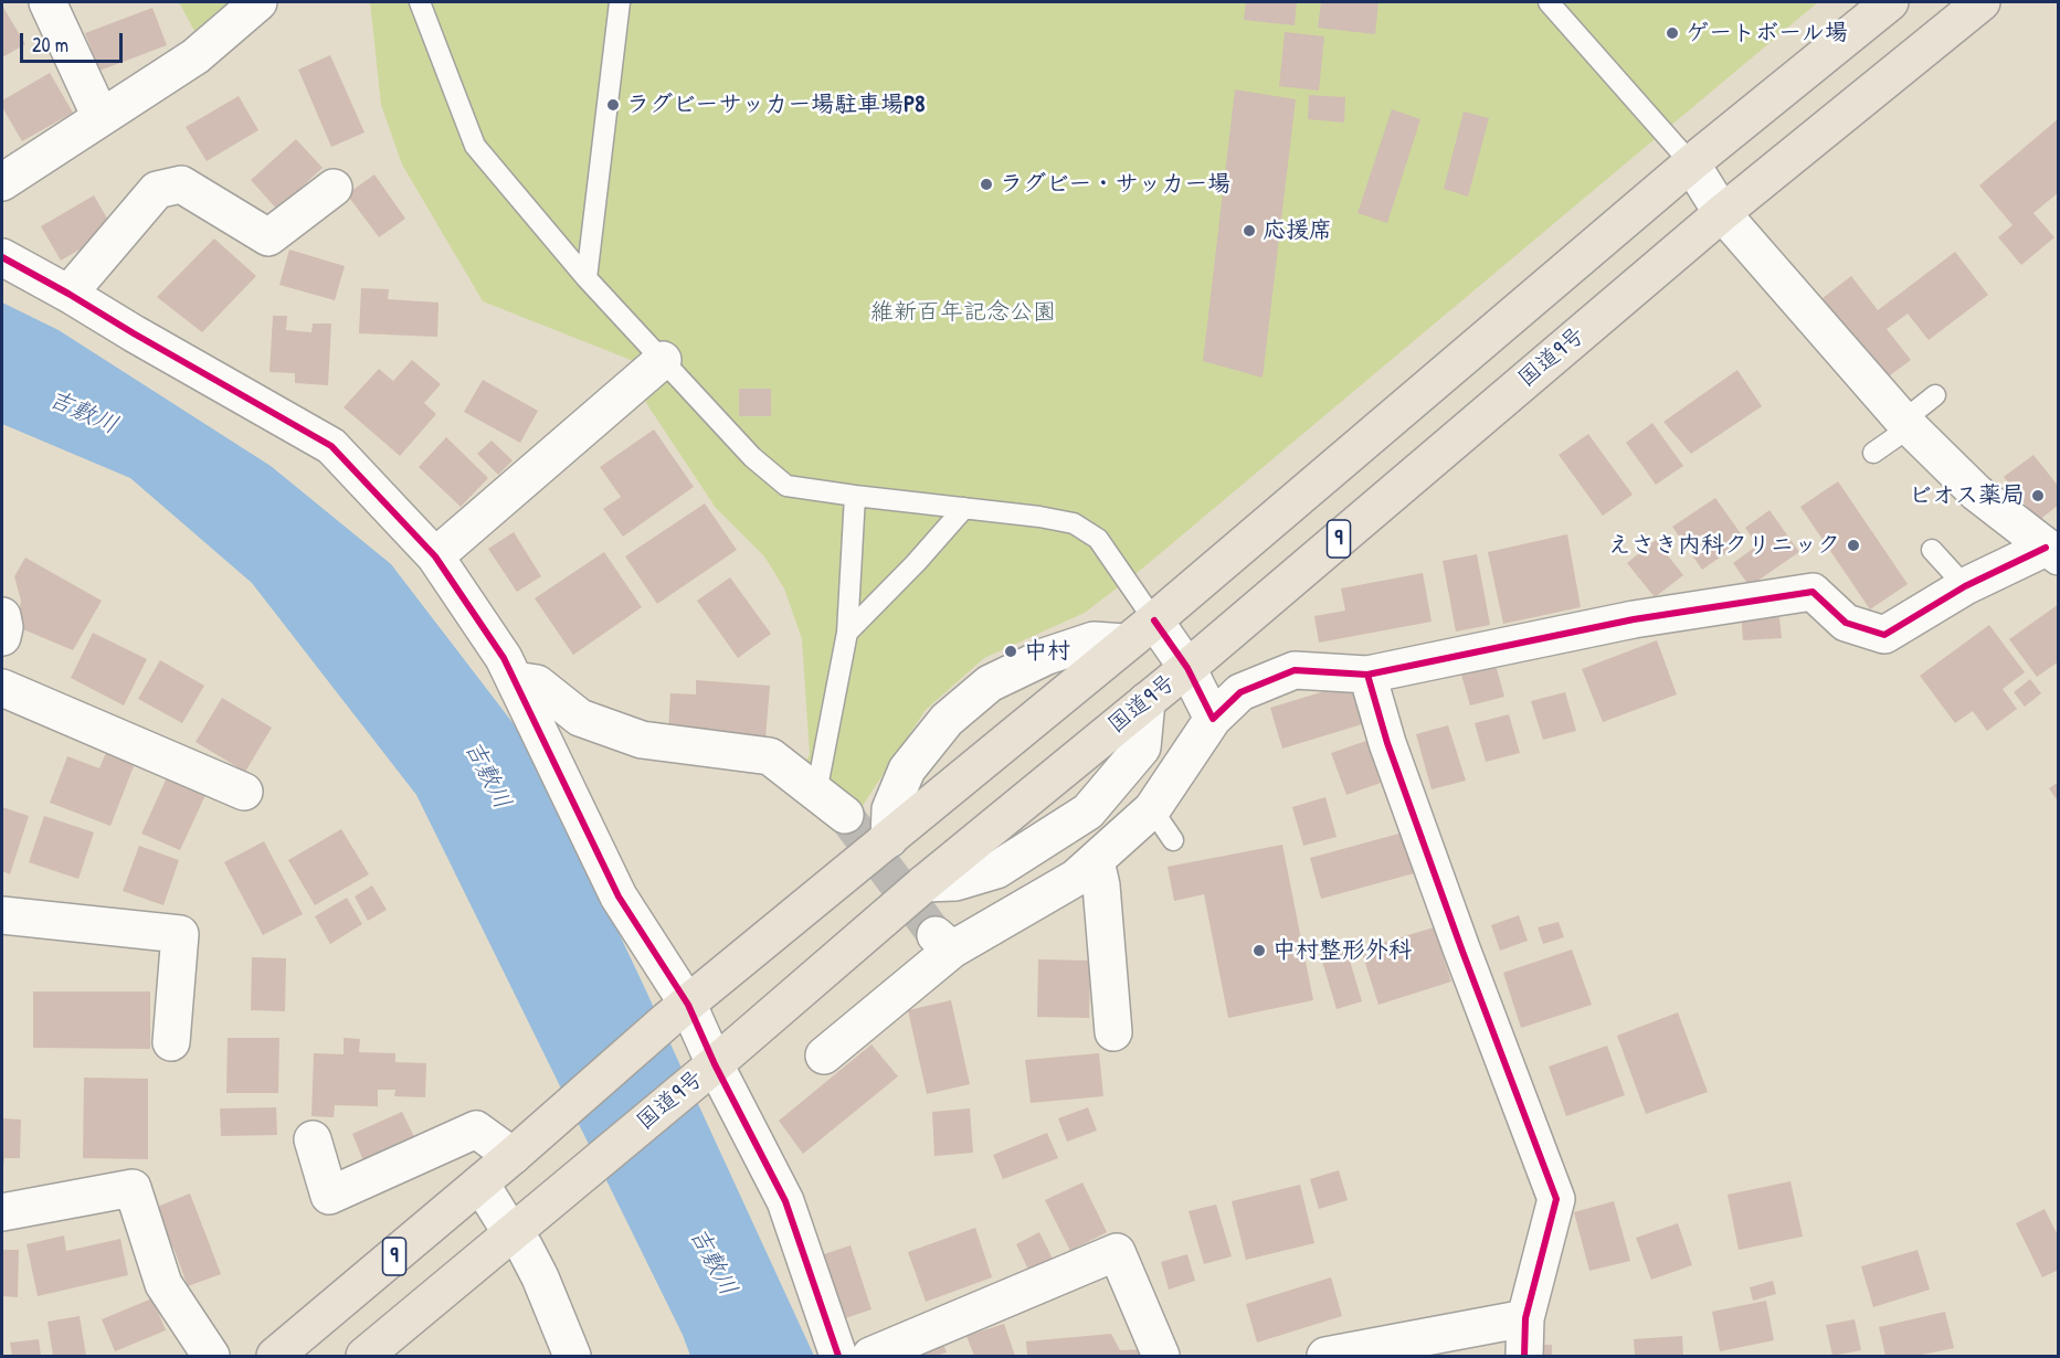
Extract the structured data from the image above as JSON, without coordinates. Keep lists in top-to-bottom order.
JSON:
{
  "streets": {
    "highway": ["国道9号", "9"]
  },
  "water": ["吉敷川"],
  "parks": ["維新百年記念公園"],
  "places": [
    "ゲートボール場",
    "ラグビーサッカー場駐車場P8",
    "ラグビー・サッカー場",
    "応援席",
    "ビオス薬局",
    "えさき内科クリニック",
    "中村",
    "中村整形外科"
  ],
  "scale_bar": "20 m"
}
